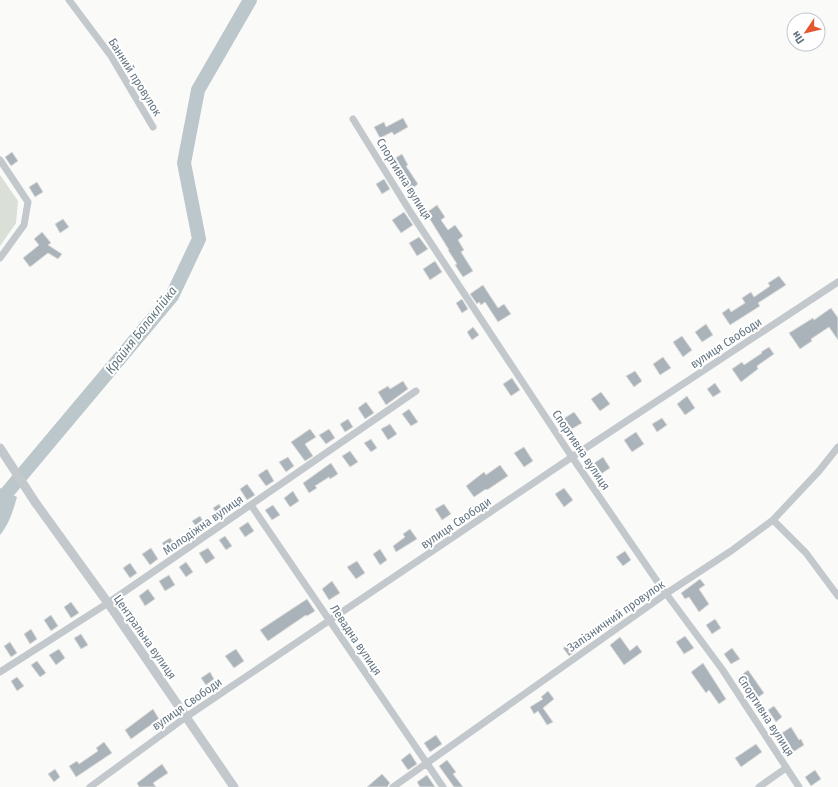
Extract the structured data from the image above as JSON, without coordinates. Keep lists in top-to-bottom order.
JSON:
{
  "streets": {
    "street": [
      "Банний провулок",
      "Спортивна вулиця",
      "вулиця Свободи",
      "Молодіжна вулиця",
      "Залізничний провулок",
      "Центральна вулиця",
      "Левадна вулиця"
    ]
  },
  "crossings": [
    ["Спортивна вулиця", "вулиця Свободи"],
    ["Спортивна вулиця", "Залізничний провулок"],
    ["вулиця Свободи", "Центральна вулиця"],
    ["вулиця Свободи", "Левадна вулиця"],
    ["Молодіжна вулиця", "Центральна вулиця"],
    ["Молодіжна вулиця", "Левадна вулиця"],
    ["Залізничний провулок", "Левадна вулиця"]
  ],
  "water": ["Крайня Балаклійка"],
  "north": "bottom left"
}
